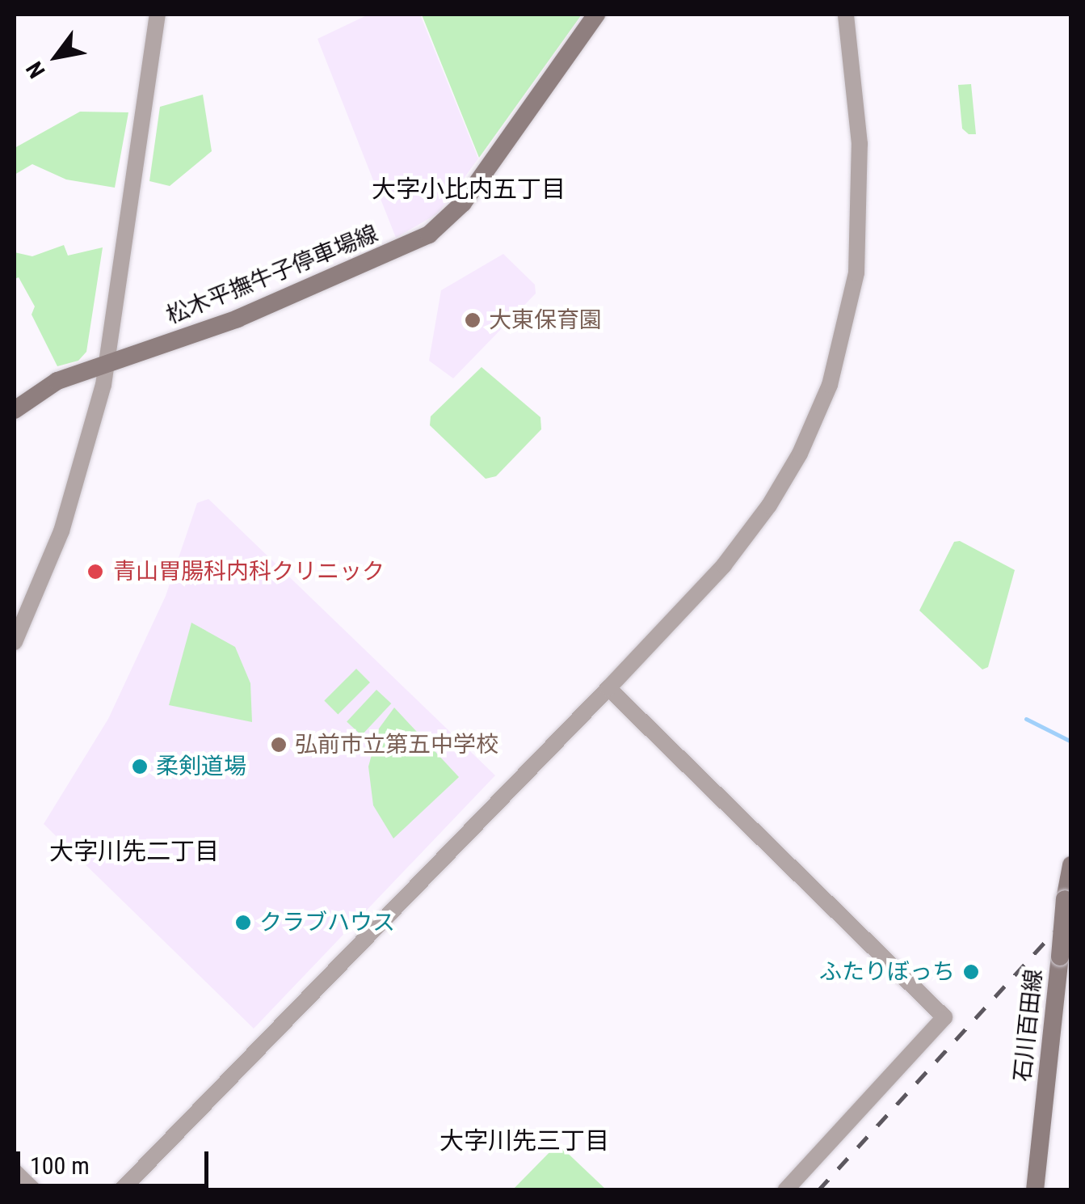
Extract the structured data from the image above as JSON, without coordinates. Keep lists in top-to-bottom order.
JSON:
{
  "streets": {
    "main road": ["松木平撫牛子停車場線", "石川百田線"]
  },
  "districts": ["大字小比内五丁目", "大字川先二丁目", "大字川先三丁目"],
  "places": [
    "大東保育園",
    "青山胃腸科内科クリニック",
    "弘前市立第五中学校",
    "柔剣道場",
    "クラブハウス",
    "ふたりぼっち"
  ],
  "scale_bar": "100 m",
  "north": "bottom left"
}
